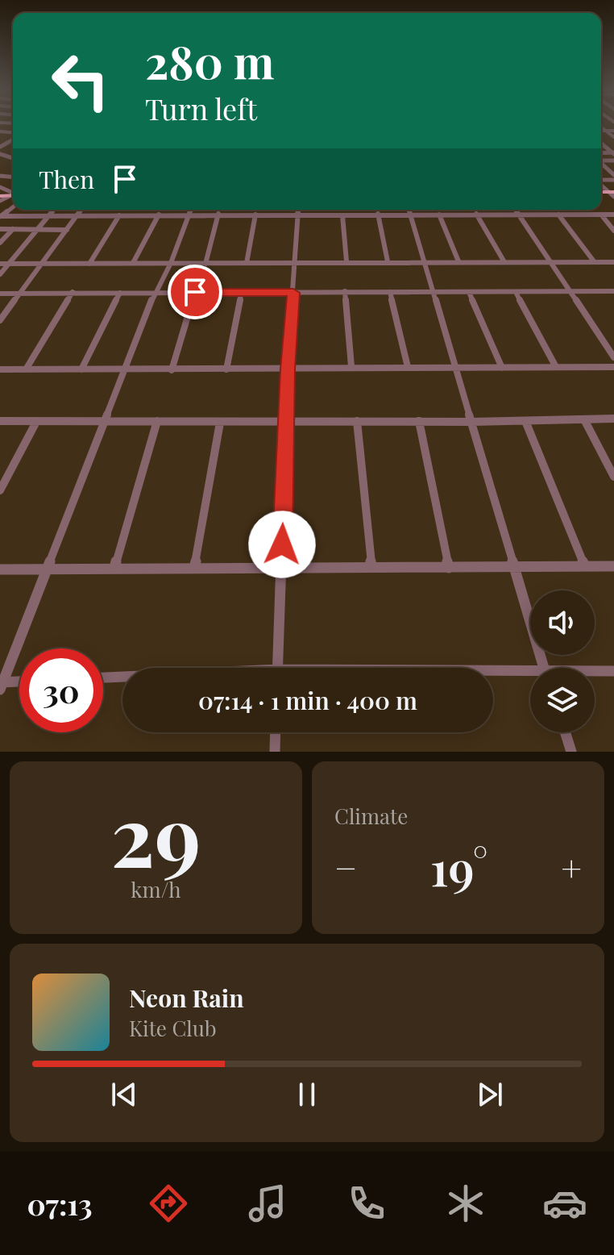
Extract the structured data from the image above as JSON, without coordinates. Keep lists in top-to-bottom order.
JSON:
{
  "page": {
    "turn": ["280 m", "Turn left"],
    "then": "Then",
    "limit": "30",
    "trip": "07:14 · 1 min · 400 m",
    "tile": [
      ["29", "km/h"],
      "Climate"
    ],
    "heat": ["−", "19°", "+"],
    "song": ["Neon Rain", "Kite Club"],
    "tabs": "07:13"
  }
}
